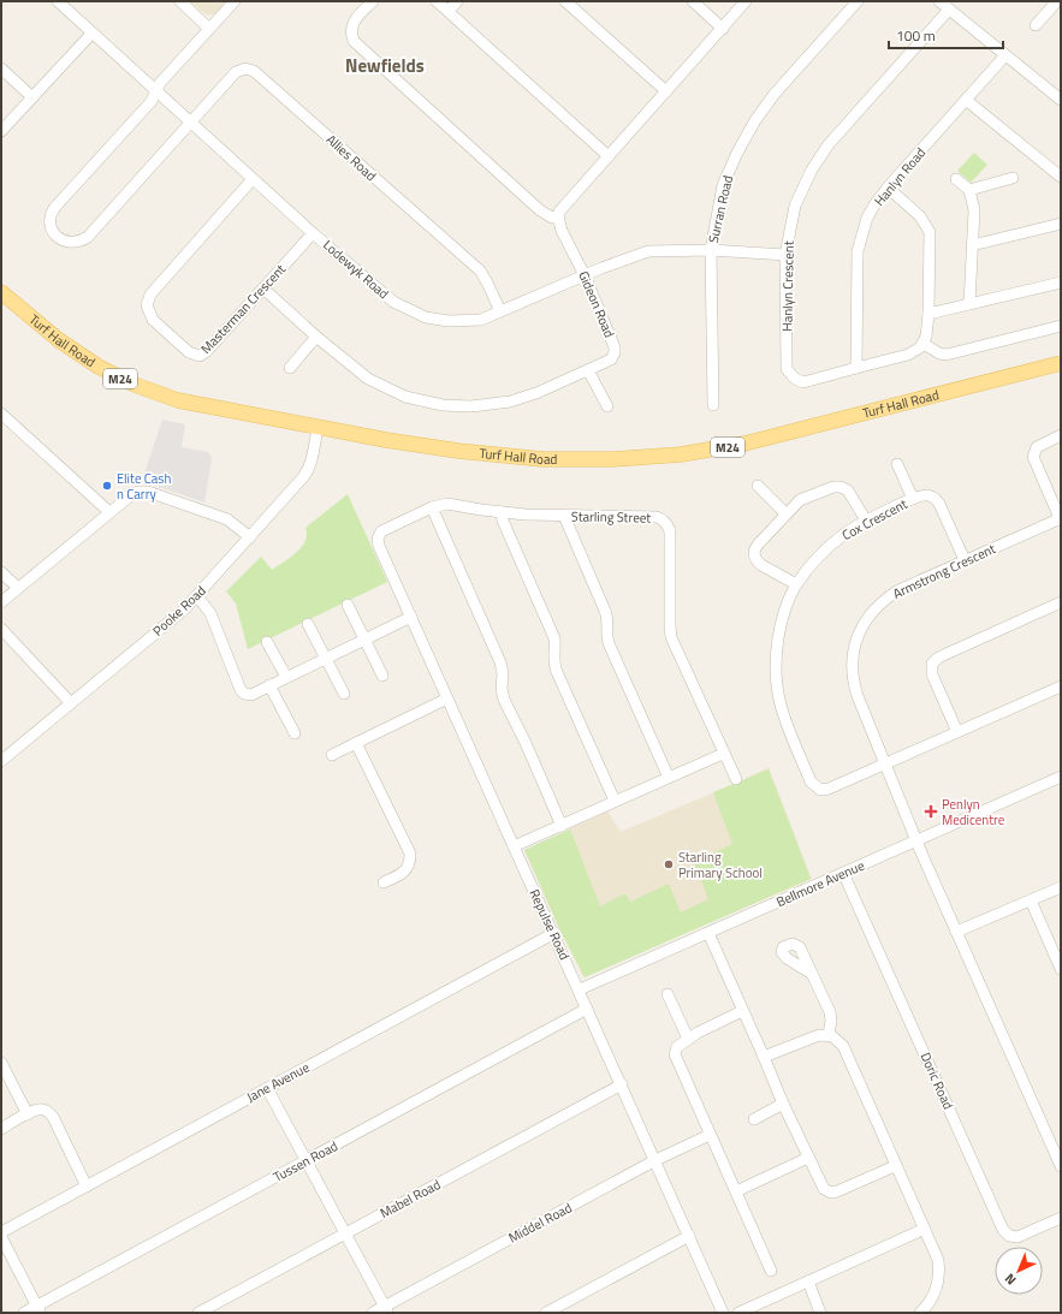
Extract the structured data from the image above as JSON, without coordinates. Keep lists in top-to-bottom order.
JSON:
{
  "streets": {
    "main road": ["Turf Hall Road", "M24"],
    "street": [
      "Allies Road",
      "Hanlyn Road",
      "Surran Road",
      "Lodewyk Road",
      "Hanlyn Crescent",
      "Gideon Road",
      "Masterman Crescent",
      "Starling Street",
      "Cox Crescent",
      "Armstrong Crescent",
      "Pooke Road",
      "Bellmore Avenue",
      "Repulse Road",
      "Doric Road",
      "Jane Avenue",
      "Tussen Road",
      "Mabel Road",
      "Middel Road"
    ]
  },
  "crossings": [
    ["Allies Road", "Lodewyk Road"],
    ["Hanlyn Road", "Hanlyn Crescent"],
    ["Surran Road", "Lodewyk Road"],
    ["Lodewyk Road", "Hanlyn Crescent"],
    ["Lodewyk Road", "Gideon Road"],
    ["Lodewyk Road", "Masterman Crescent"],
    ["Gideon Road", "Masterman Crescent"],
    ["Turf Hall Road", "Pooke Road"],
    ["Starling Street", "Repulse Road"],
    ["Cox Crescent", "Armstrong Crescent"],
    ["Armstrong Crescent", "Bellmore Avenue"],
    ["Bellmore Avenue", "Repulse Road"],
    ["Bellmore Avenue", "Doric Road"],
    ["Repulse Road", "Jane Avenue"],
    ["Repulse Road", "Tussen Road"],
    ["Repulse Road", "Mabel Road"],
    ["Repulse Road", "Middel Road"]
  ],
  "districts": ["Newfields"],
  "places": {
    "other": ["Elite Cash n Carry", "Starling Primary School"],
    "health": ["Penlyn Medicentre"]
  },
  "scale_bar": "100 m",
  "north": "bottom left"
}
